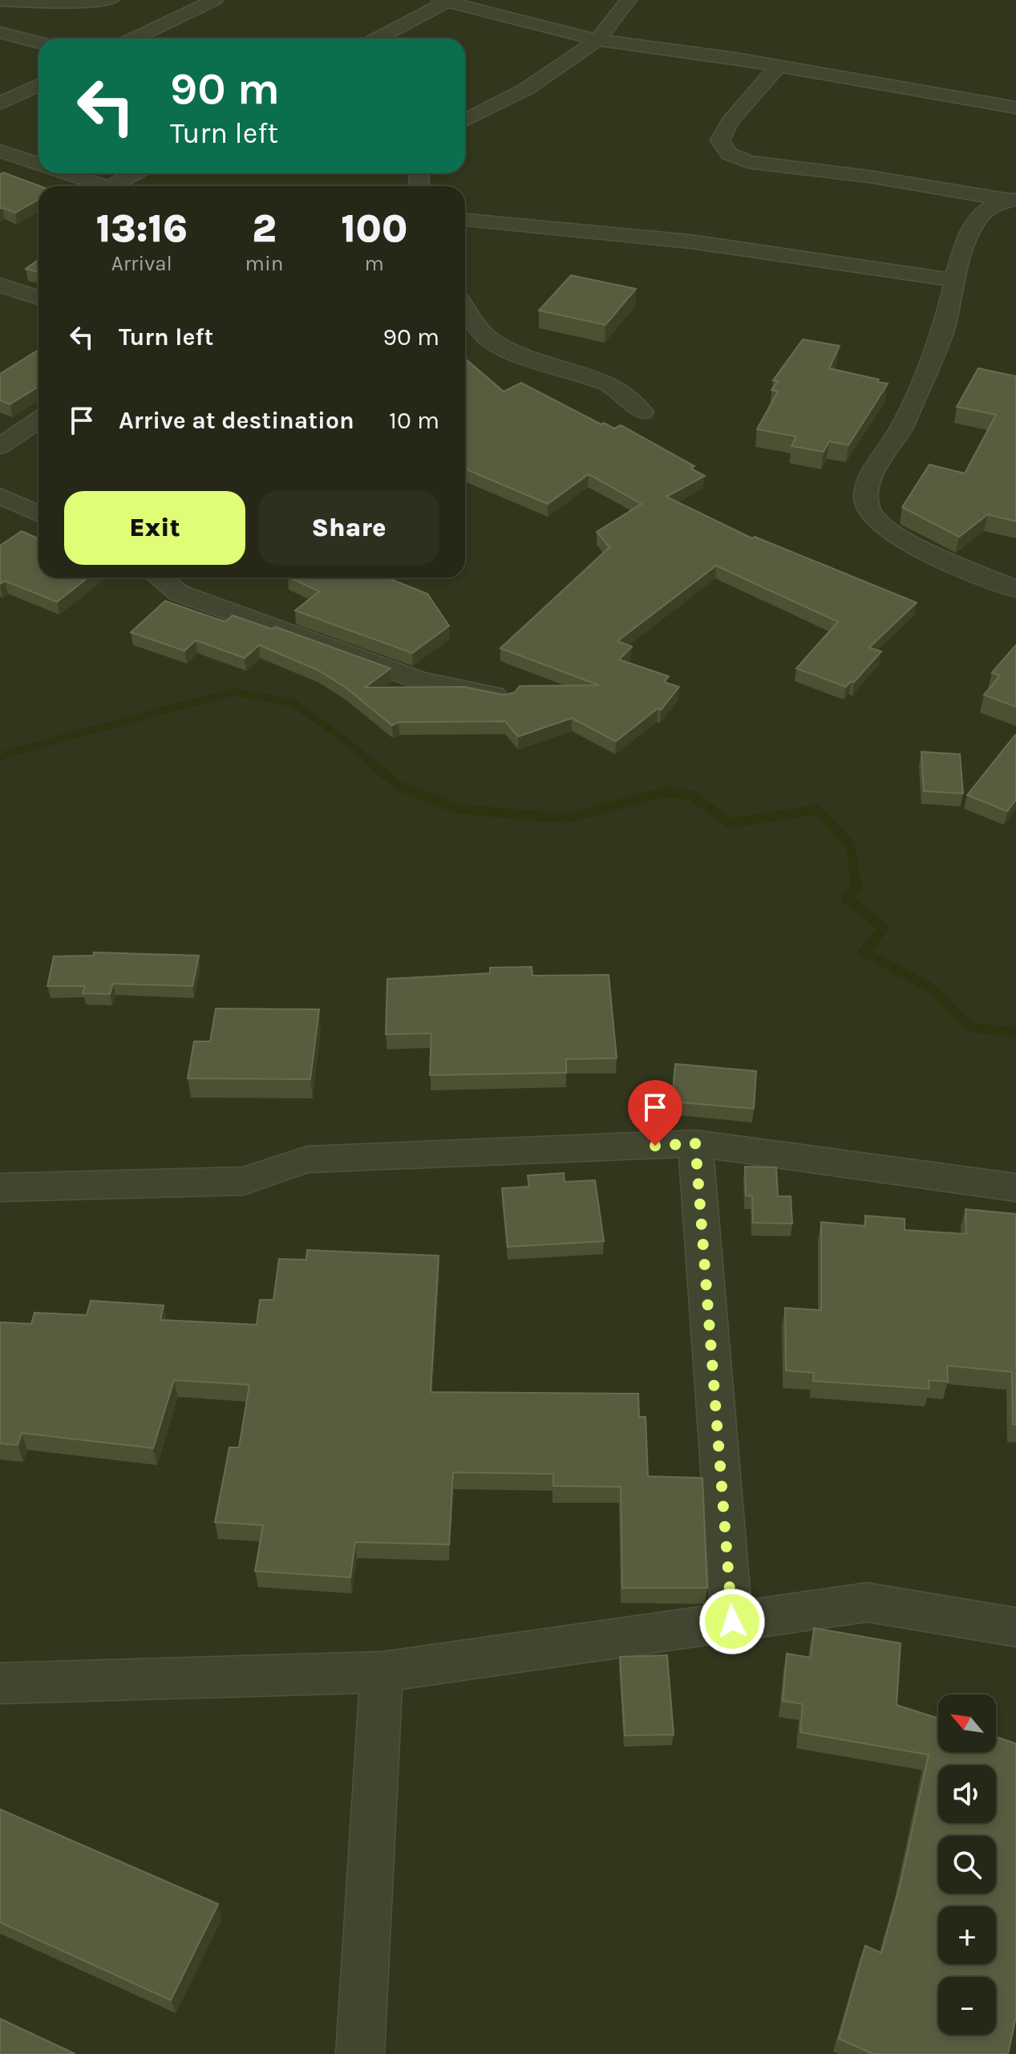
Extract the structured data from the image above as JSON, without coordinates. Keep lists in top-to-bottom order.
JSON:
{
  "north": "top left",
  "page": {
    "turn": ["90 m", "Turn left"],
    "eta": [
      "13:16",
      "Arrival",
      "2",
      "min",
      "100",
      "m"
    ],
    "list": [
      {
        "name": "Turn left",
        "value": "90 m"
      },
      {
        "name": "Arrive at destination",
        "value": "10 m"
      }
    ],
    "buttons": ["Exit", "Share"],
    "map_buttons": ["+", "−"]
  }
}
